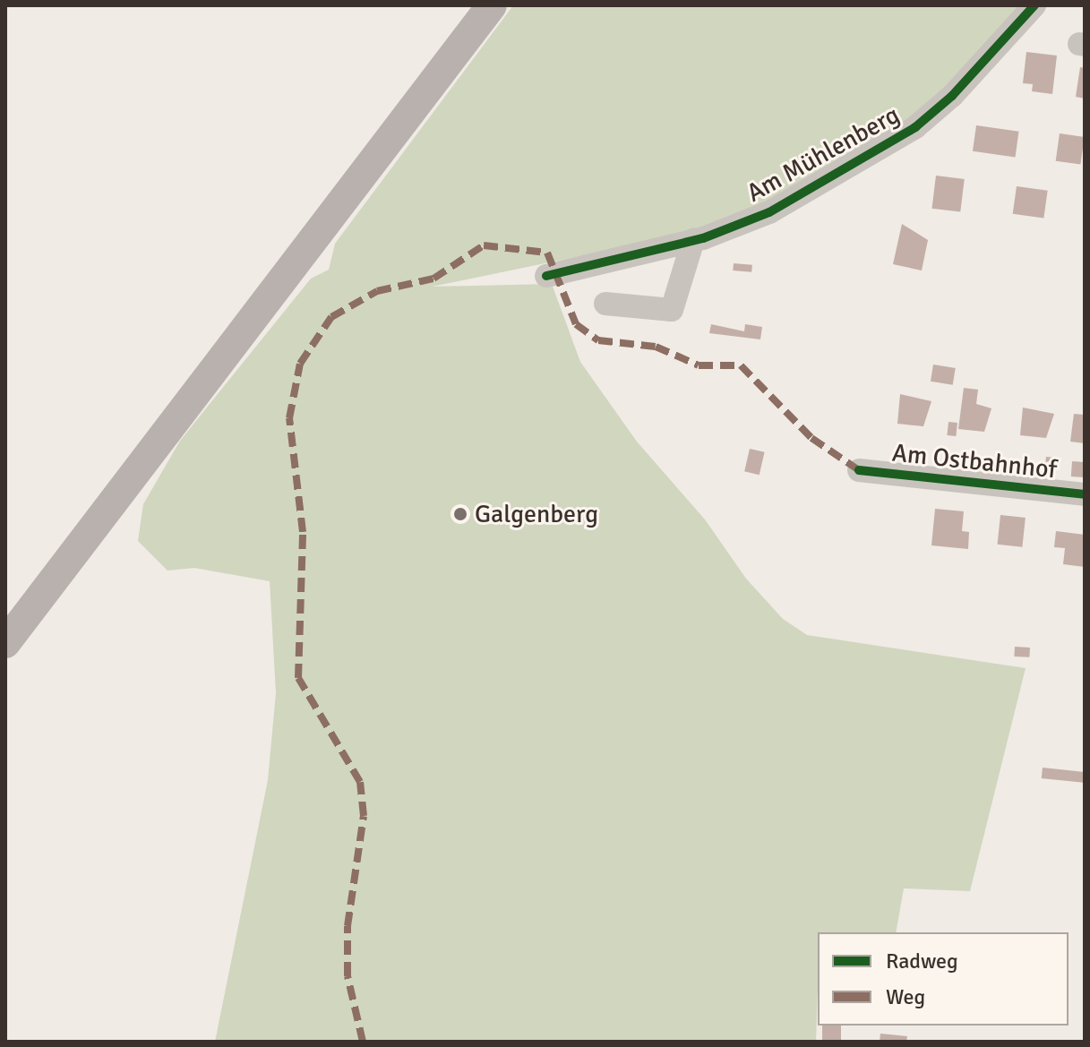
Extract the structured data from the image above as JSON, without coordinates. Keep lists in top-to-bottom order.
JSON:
{
  "streets": {
    "street": ["Am Mühlenberg", "Am Ostbahnhof"]
  },
  "places": ["Galgenberg"],
  "legend": ["Radweg", "Weg"]
}
